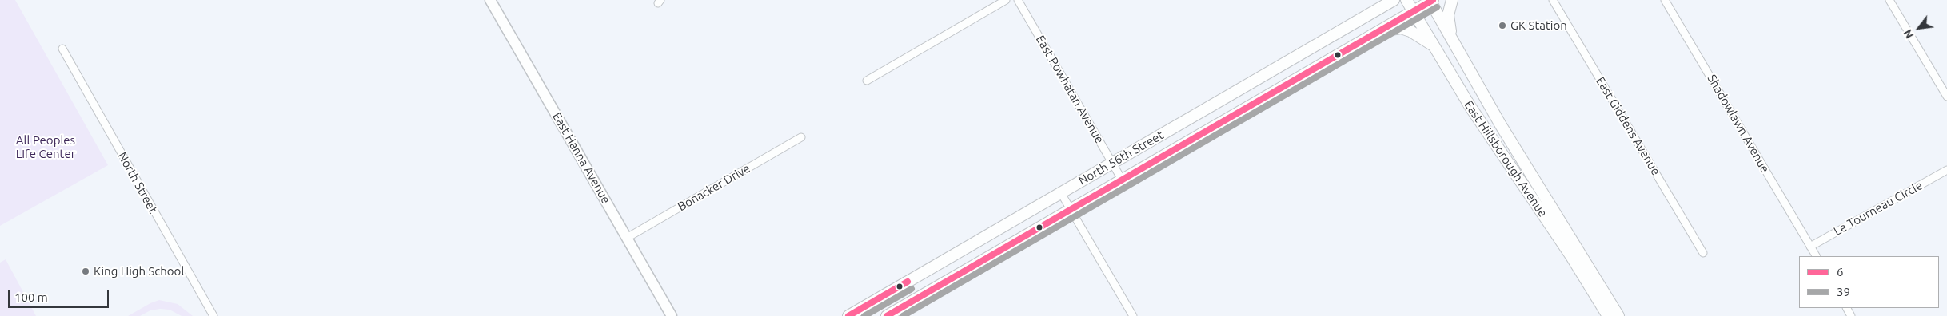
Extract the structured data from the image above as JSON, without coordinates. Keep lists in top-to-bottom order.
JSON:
{
  "streets": {
    "main road": ["North 56th Street", "East Hillsborough Avenue"],
    "street": [
      "East Powhatan Avenue",
      "Shadowlawn Avenue",
      "East Giddens Avenue",
      "East Hanna Avenue",
      "North Street",
      "Bonacker Drive",
      "Le Tourneau Circle"
    ]
  },
  "crossings": [
    ["East Powhatan Avenue", "North 56th Street"],
    ["Shadowlawn Avenue", "Le Tourneau Circle"],
    ["East Hanna Avenue", "Bonacker Drive"],
    ["North 56th Street", "East Hillsborough Avenue"]
  ],
  "parks": ["All Peoples LIfe Center"],
  "places": ["GK Station", "King High School"],
  "lines": ["transit line 6", "transit line 39"],
  "legend": ["6", "39"],
  "scale_bar": "100 m",
  "north": "bottom left"
}
